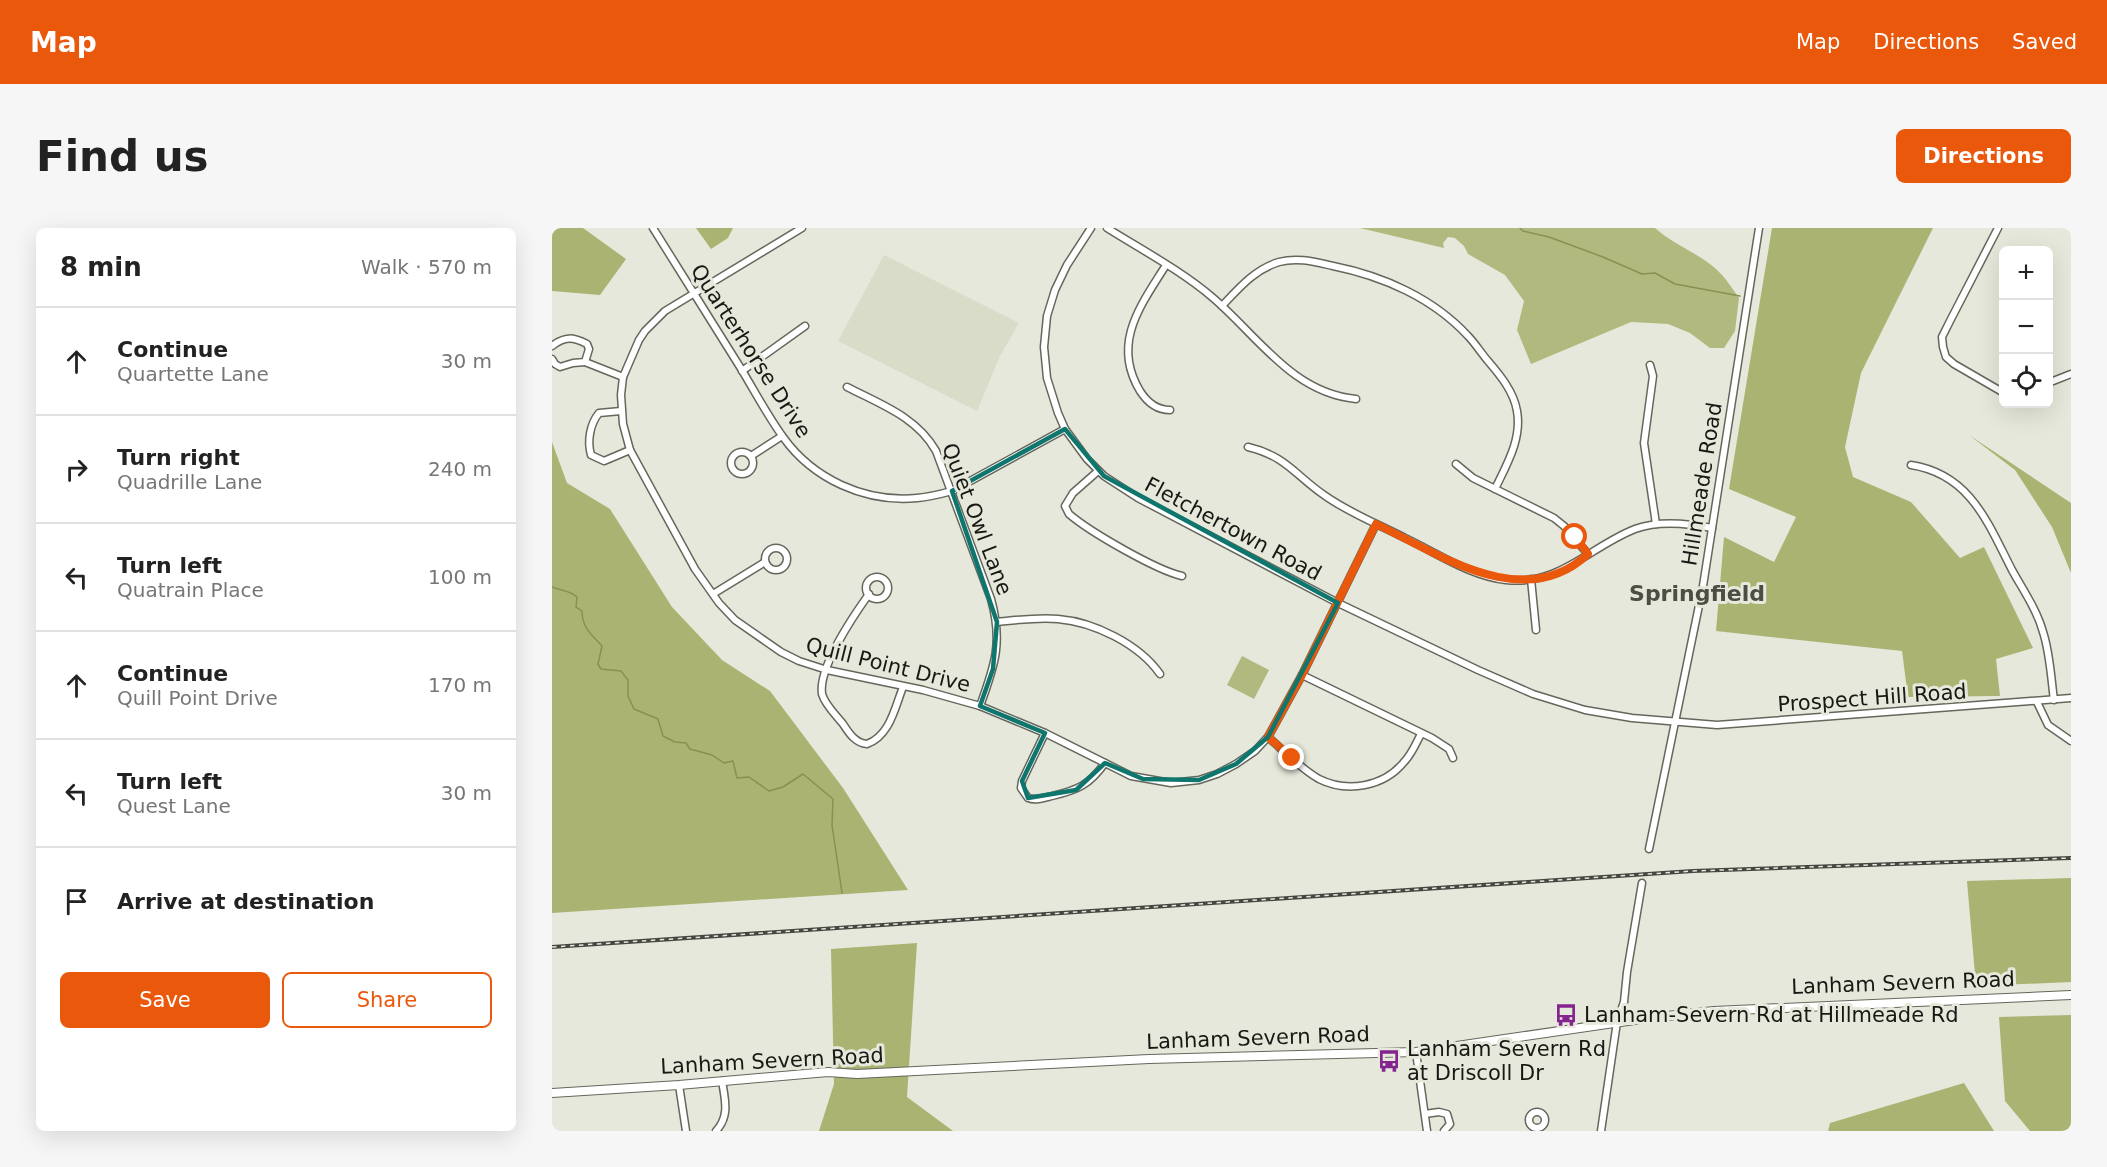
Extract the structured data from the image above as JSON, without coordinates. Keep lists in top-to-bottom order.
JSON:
{
  "streets": {
    "main road": ["Lanham Severn Road"],
    "street": [
      "Quarterhorse Drive",
      "Hillmeade Road",
      "Quiet Owl Lane",
      "Fletchertown Road",
      "Quill Point Drive",
      "Prospect Hill Road"
    ]
  },
  "crossings": [
    ["Quarterhorse Drive", "Quiet Owl Lane"],
    ["Quarterhorse Drive", "Fletchertown Road"],
    ["Quarterhorse Drive", "Quill Point Drive"],
    ["Hillmeade Road", "Fletchertown Road"],
    ["Hillmeade Road", "Prospect Hill Road"],
    ["Quiet Owl Lane", "Quill Point Drive"],
    ["Fletchertown Road", "Quill Point Drive"],
    ["Fletchertown Road", "Prospect Hill Road"]
  ],
  "districts": ["Springfield"],
  "places": {
    "bus stop": ["Lanham-Severn Rd at Hillmeade Rd", "Lanham Severn Rd at Driscoll Dr"]
  },
  "page": {
    "header": "Map",
    "nav": ["Map", "Directions", "Saved"],
    "buttons": [
      "Directions",
      ["Save", "Share"]
    ],
    "title": "Find us",
    "heading": ["8 min", "Walk · 570 m"],
    "map_buttons": ["+", "−"],
    "list": [
      ["Continue", "Quartette Lane", "30 m"],
      ["Turn right", "Quadrille Lane", "240 m"],
      ["Turn left", "Quatrain Place", "100 m"],
      ["Continue", "Quill Point Drive", "170 m"],
      ["Turn left", "Quest Lane", "30 m"],
      "Arrive at destination"
    ]
  }
}
